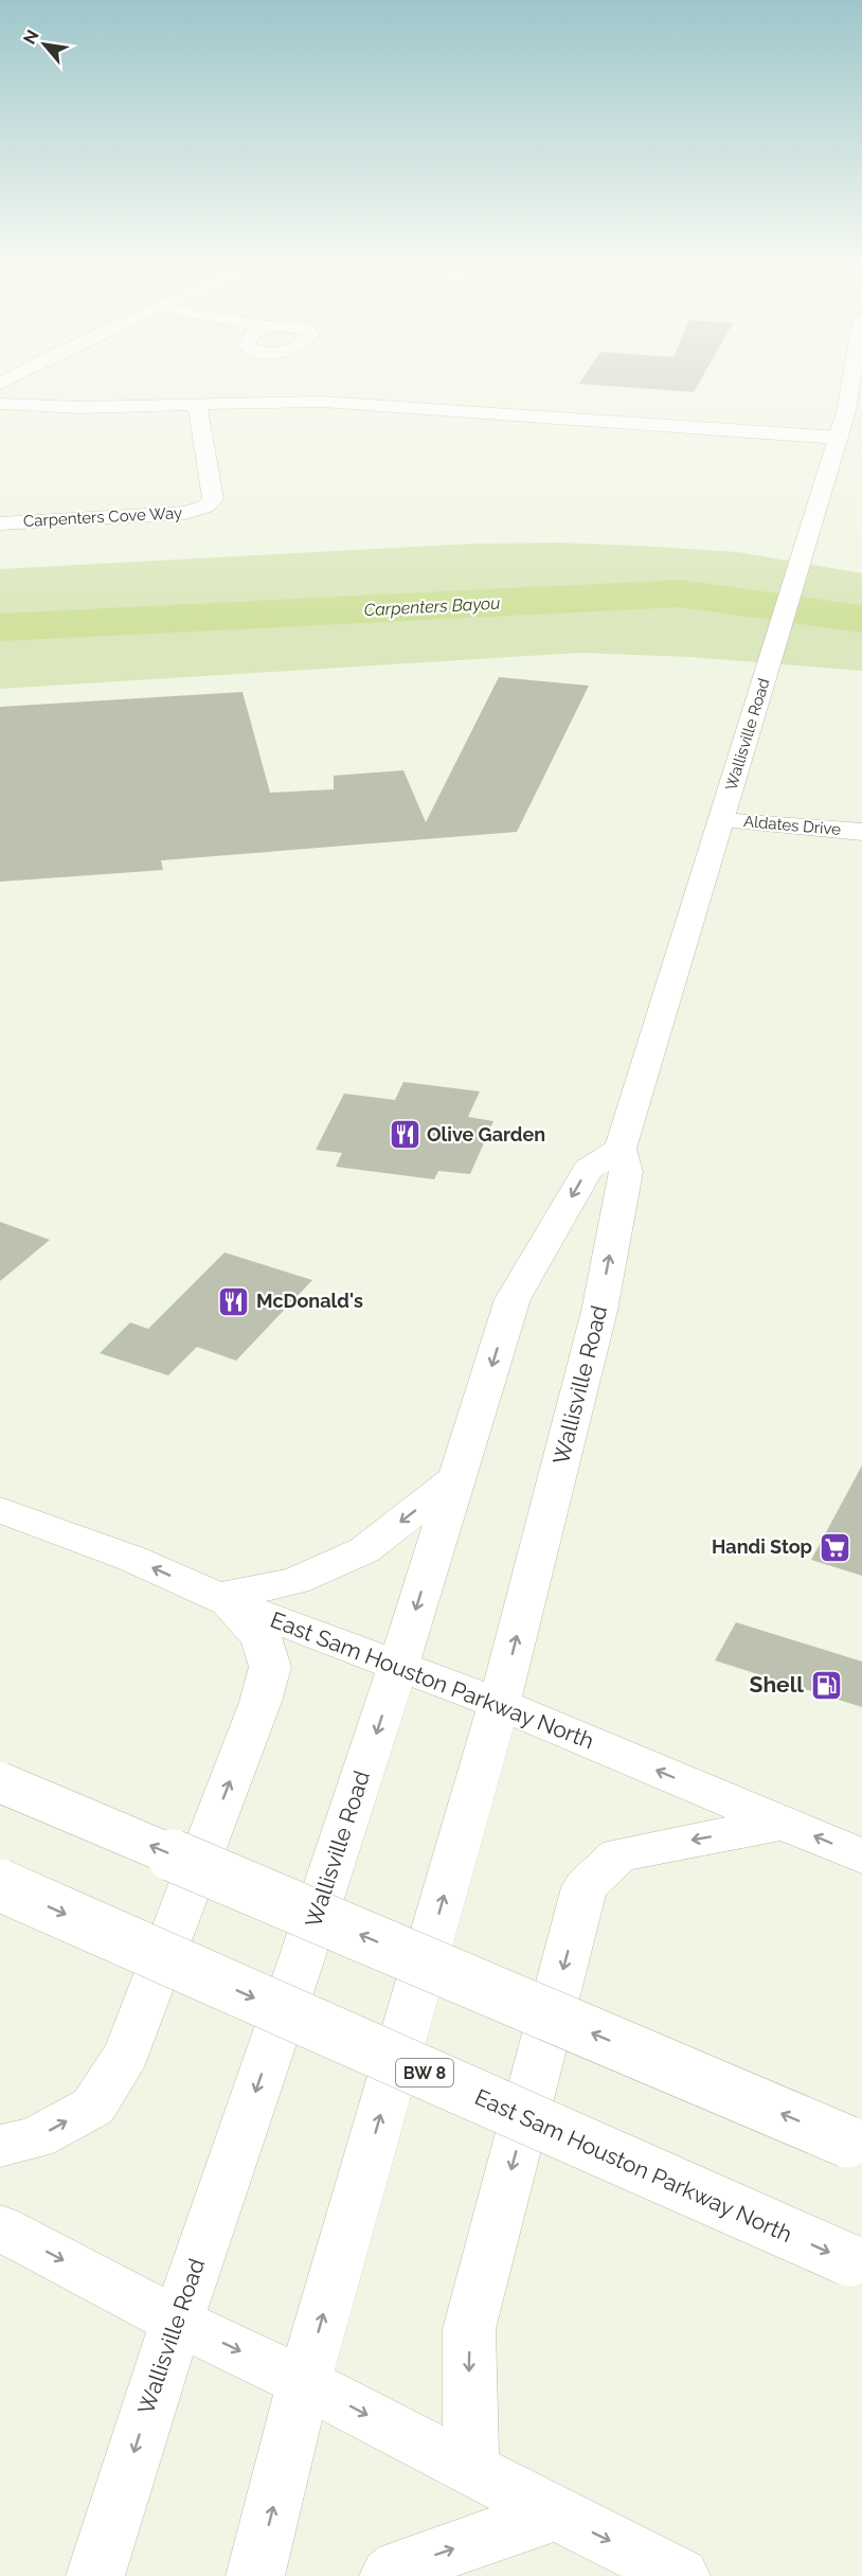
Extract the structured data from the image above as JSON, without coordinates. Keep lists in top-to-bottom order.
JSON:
{
  "streets": {
    "main road": [
      "Carpenters Cove Way",
      "Wallisville Road",
      "Aldates Drive",
      "East Sam Houston Parkway North",
      "BW 8"
    ]
  },
  "crossings": [
    ["Wallisville Road", "Aldates Drive"],
    ["Wallisville Road", "East Sam Houston Parkway North"]
  ],
  "water": ["Carpenters Bayou"],
  "places": {
    "restaurant": ["Olive Garden", "McDonald's"],
    "supermarket": ["Handi Stop"],
    "fuel station": ["Shell"]
  },
  "north": "top left"
}
